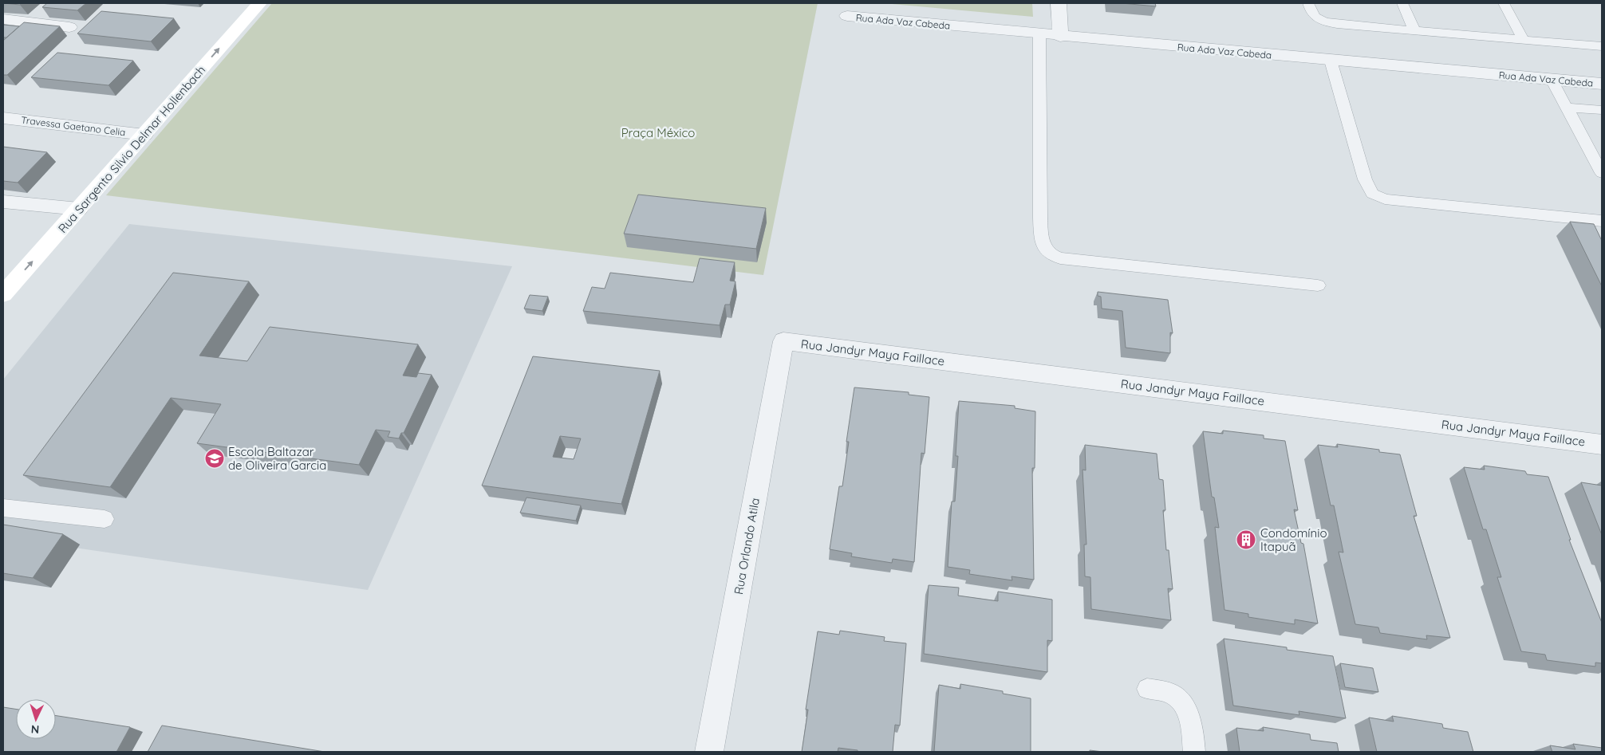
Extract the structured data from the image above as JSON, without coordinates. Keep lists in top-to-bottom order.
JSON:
{
  "streets": {
    "street": [
      "Rua Ada Vaz Cabeda",
      "Travessa Gaetano Celia",
      "Rua Sargento Silvio Delmar Hollenbach",
      "Rua Jandyr Maya Faillace",
      "Rua Orlando Atila"
    ]
  },
  "crossings": [
    ["Travessa Gaetano Celia", "Rua Sargento Silvio Delmar Hollenbach"],
    ["Rua Jandyr Maya Faillace", "Rua Orlando Atila"]
  ],
  "one_way": ["Rua Sargento Silvio Delmar Hollenbach"],
  "parks": ["Praça México"],
  "places": {
    "school or university": ["Escola Baltazar de Oliveira Garcia"],
    "building": ["Condomínio Itapuã"]
  },
  "north": "bottom"
}
